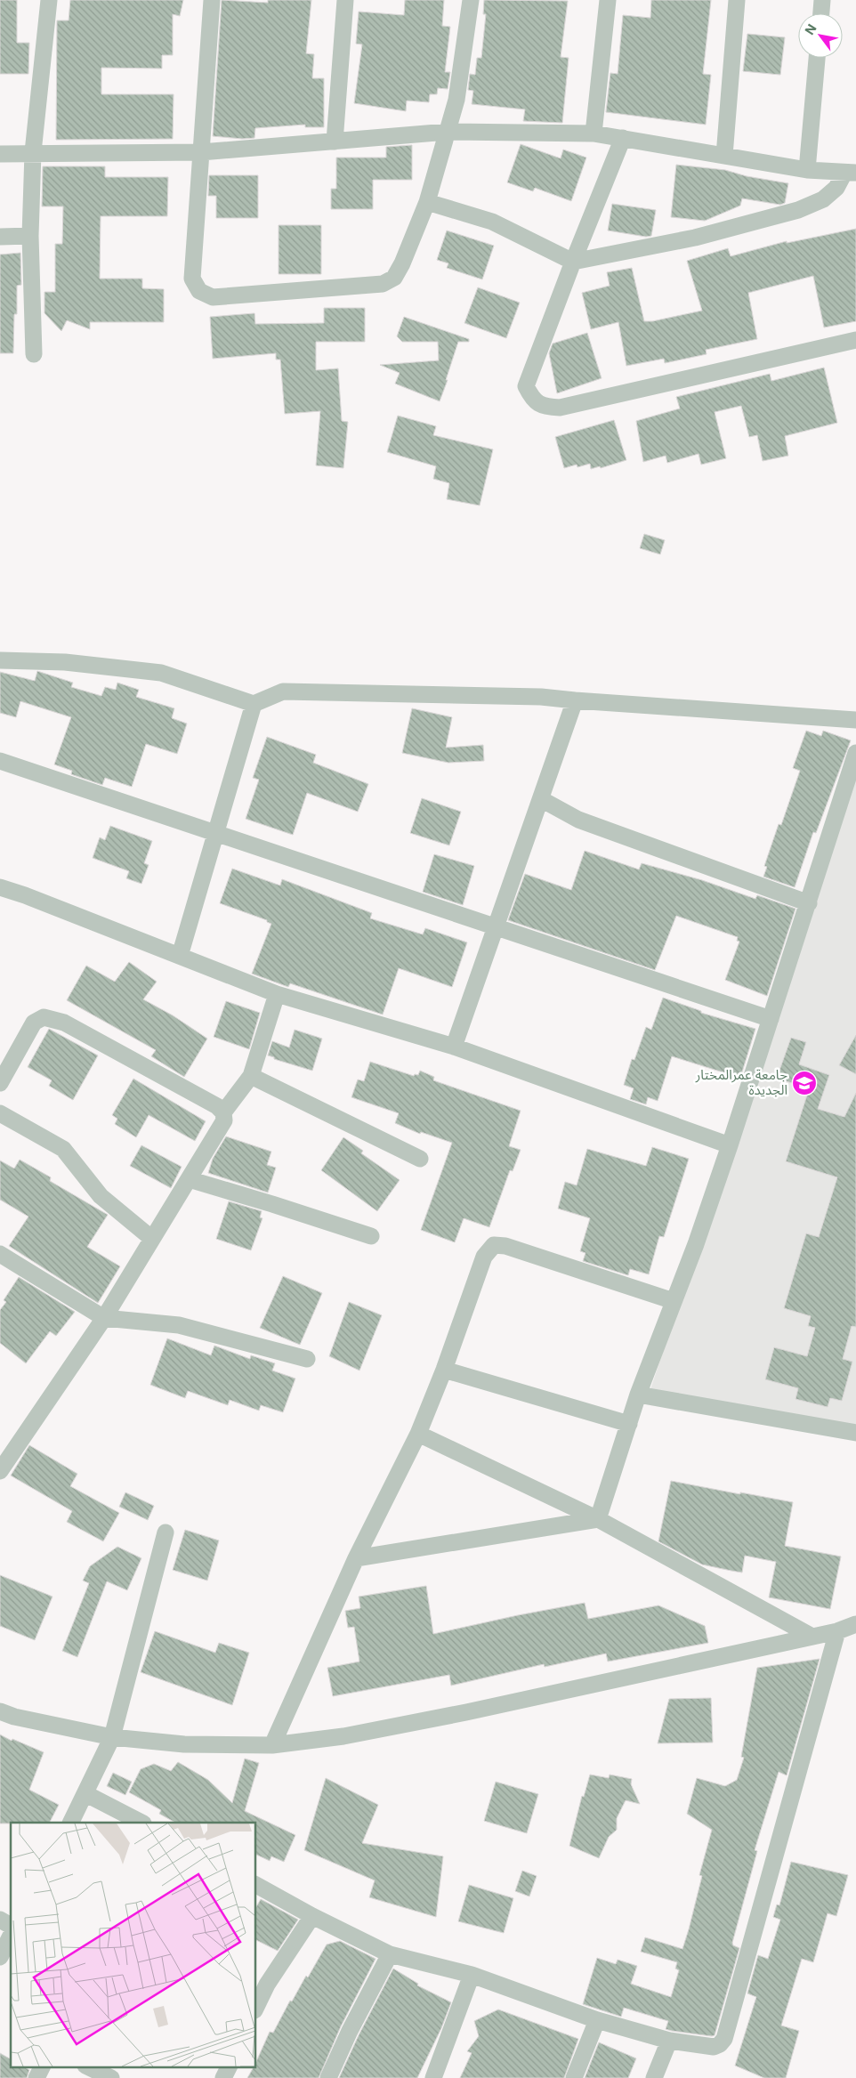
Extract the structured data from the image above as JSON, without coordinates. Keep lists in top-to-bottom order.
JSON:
{
  "places": {
    "school or university": ["جامعة عمرالمختار الجديدة"]
  },
  "north": "top left"
}
